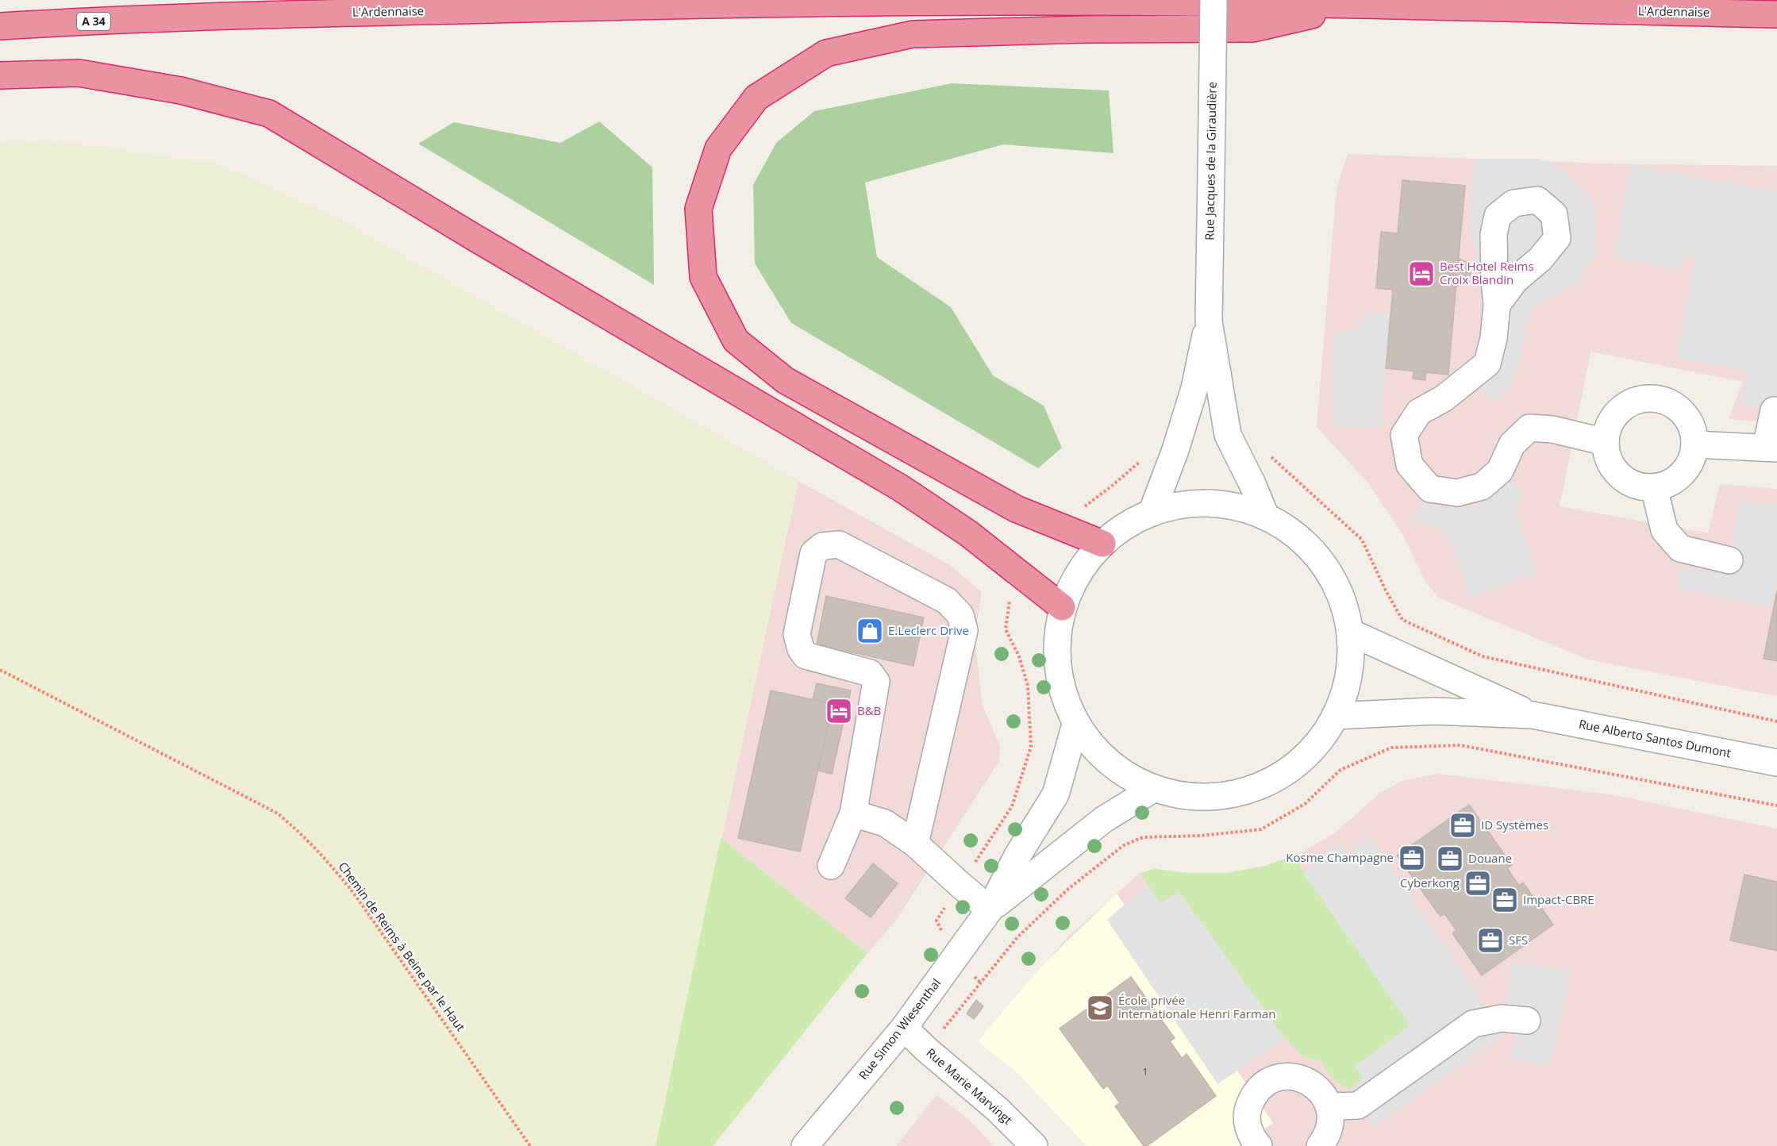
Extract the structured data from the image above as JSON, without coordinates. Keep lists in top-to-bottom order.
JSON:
{
  "streets": {
    "highway": ["L'Ardennaise", "A 34"],
    "street": [
      "Rue Jacques de la Giraudière",
      "Rue Alberto Santos Dumont",
      "Rue Simon Wiesenthal",
      "Rue Marie Marvingt"
    ],
    "path": ["Chemin de Reims à Beine par le Haut"]
  },
  "crossings": [
    ["Rue Simon Wiesenthal", "Rue Marie Marvingt"]
  ],
  "places": {
    "hotel": ["Best Hotel Reims Croix Blandin", "B&B"],
    "shop": ["E.Leclerc Drive"],
    "office": [
      "ID Systèmes",
      "Kosme Champagne",
      "Douane",
      "Cyberkong",
      "Impact-CBRE",
      "SFS"
    ],
    "school or university": ["École privée internationale Henri Farman"]
  },
  "house_numbers": ["1"]
}
